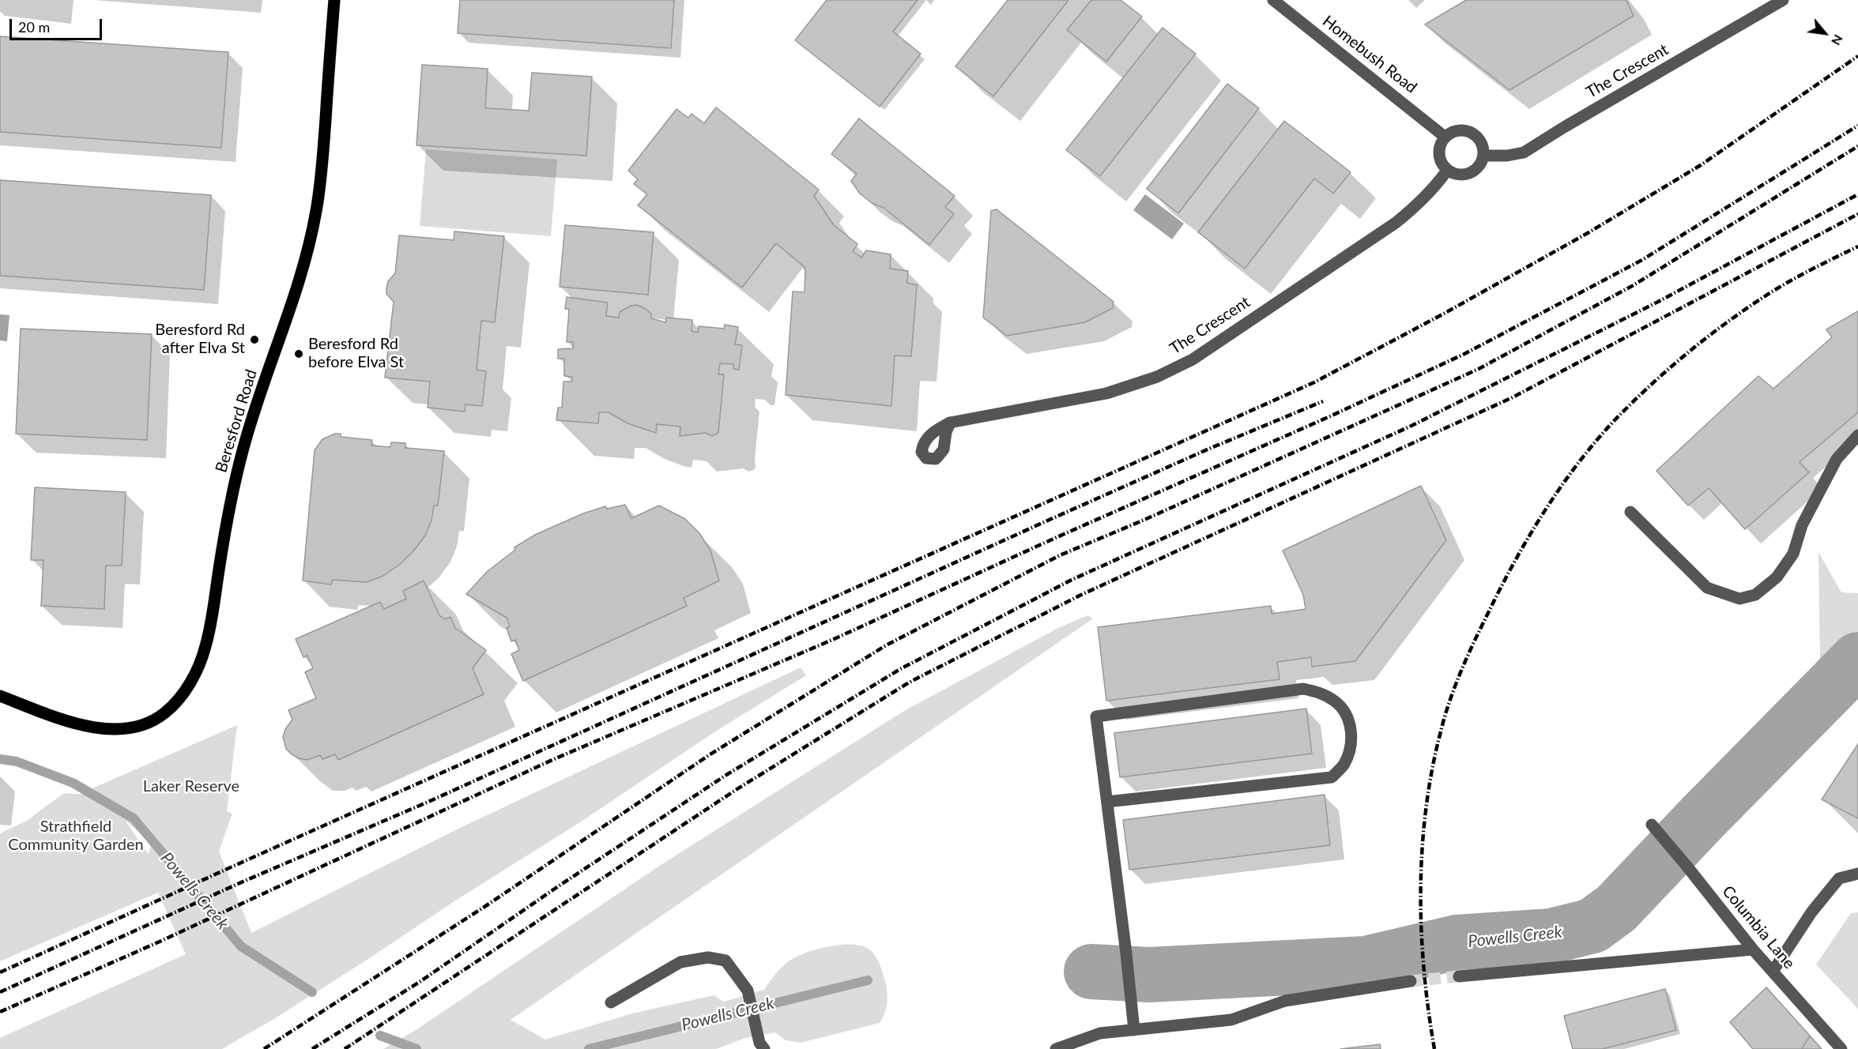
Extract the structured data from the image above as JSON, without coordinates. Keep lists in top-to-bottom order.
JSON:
{
  "streets": {
    "main road": ["Beresford Road"],
    "street": ["Homebush Road", "The Crescent", "Columbia Lane"]
  },
  "crossings": [
    ["Homebush Road", "The Crescent"]
  ],
  "water": ["Powells Creek"],
  "parks": ["Laker Reserve", "Strathfield Community Garden"],
  "places": ["Beresford Rd after Elva St", "Beresford Rd before Elva St"],
  "scale_bar": "20 m",
  "north": "bottom right"
}
